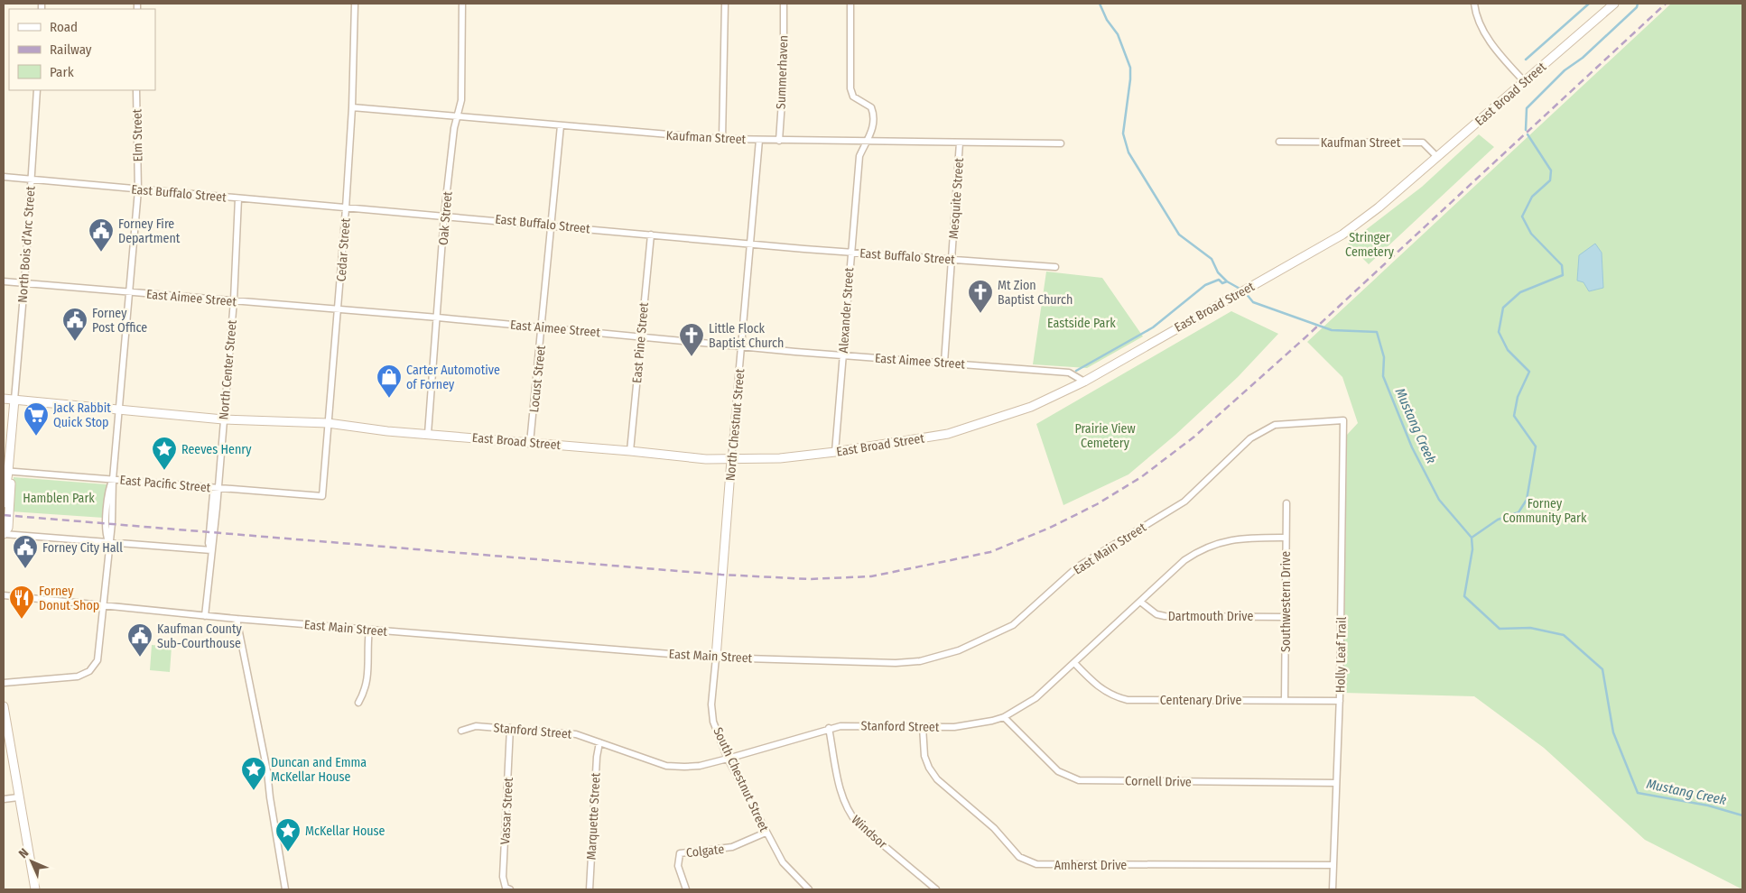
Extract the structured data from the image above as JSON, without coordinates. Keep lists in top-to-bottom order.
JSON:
{
  "streets": {
    "main road": ["East Broad Street", "North Chestnut Street", "South Chestnut Street"],
    "street": [
      "Summerhaven",
      "Elm Street",
      "Kaufman Street",
      "East Buffalo Street",
      "Mesquite Street",
      "Oak Street",
      "North Bois d’Arc Street",
      "Cedar Street",
      "East Aimee Street",
      "Alexander Street",
      "East Pine Street",
      "North Center Street",
      "Locust Street",
      "East Pacific Street",
      "East Main Street",
      "Southwestern Drive",
      "Dartmouth Drive",
      "Holly Leaf Trail",
      "Centenary Drive",
      "Stanford Street",
      "Cornell Drive",
      "Vassar Street",
      "Marquette Street",
      "Windsor",
      "Colgate",
      "Amherst Drive"
    ]
  },
  "crossings": [
    ["Summerhaven", "Kaufman Street"],
    ["East Broad Street", "Elm Street"],
    ["East Broad Street", "Kaufman Street"],
    ["East Broad Street", "Oak Street"],
    ["East Broad Street", "North Bois d’Arc Street"],
    ["East Broad Street", "Cedar Street"],
    ["East Broad Street", "East Aimee Street"],
    ["East Broad Street", "Alexander Street"],
    ["East Broad Street", "East Pine Street"],
    ["East Broad Street", "North Center Street"],
    ["East Broad Street", "Locust Street"],
    ["East Broad Street", "North Chestnut Street"],
    ["Elm Street", "East Buffalo Street"],
    ["Elm Street", "East Aimee Street"],
    ["Elm Street", "East Pacific Street"],
    ["Elm Street", "East Main Street"],
    ["Kaufman Street", "Mesquite Street"],
    ["Kaufman Street", "Oak Street"],
    ["Kaufman Street", "Cedar Street"],
    ["Kaufman Street", "Alexander Street"],
    ["Kaufman Street", "Locust Street"],
    ["Kaufman Street", "North Chestnut Street"],
    ["East Buffalo Street", "Mesquite Street"],
    ["East Buffalo Street", "Oak Street"],
    ["East Buffalo Street", "North Bois d’Arc Street"],
    ["East Buffalo Street", "Cedar Street"],
    ["East Buffalo Street", "Alexander Street"],
    ["East Buffalo Street", "East Pine Street"],
    ["East Buffalo Street", "North Center Street"],
    ["East Buffalo Street", "Locust Street"],
    ["East Buffalo Street", "North Chestnut Street"],
    ["Mesquite Street", "East Aimee Street"],
    ["Oak Street", "East Aimee Street"],
    ["North Bois d’Arc Street", "East Aimee Street"],
    ["Cedar Street", "East Aimee Street"],
    ["Cedar Street", "East Pacific Street"],
    ["East Aimee Street", "Alexander Street"],
    ["East Aimee Street", "East Pine Street"],
    ["East Aimee Street", "North Center Street"],
    ["East Aimee Street", "Locust Street"],
    ["East Aimee Street", "North Chestnut Street"],
    ["North Center Street", "East Pacific Street"],
    ["North Center Street", "East Main Street"],
    ["North Chestnut Street", "South Chestnut Street"],
    ["East Main Street", "Holly Leaf Trail"],
    ["East Main Street", "South Chestnut Street"],
    ["Southwestern Drive", "Dartmouth Drive"],
    ["Southwestern Drive", "Centenary Drive"],
    ["Southwestern Drive", "Stanford Street"],
    ["Dartmouth Drive", "Stanford Street"],
    ["Holly Leaf Trail", "Centenary Drive"],
    ["Holly Leaf Trail", "Cornell Drive"],
    ["Holly Leaf Trail", "Amherst Drive"],
    ["Centenary Drive", "Stanford Street"],
    ["Stanford Street", "South Chestnut Street"],
    ["Stanford Street", "Cornell Drive"],
    ["Stanford Street", "Vassar Street"],
    ["Stanford Street", "Marquette Street"],
    ["Stanford Street", "Windsor"],
    ["Stanford Street", "Amherst Drive"],
    ["South Chestnut Street", "Colgate"]
  ],
  "water": ["Mustang Creek"],
  "parks": [
    "Stringer Cemetery",
    "Eastside Park",
    "Prairie View Cemetery",
    "Hamblen Park",
    "Forney Community Park"
  ],
  "places": {
    "public building": [
      "Forney Fire Department",
      "Forney Post Office",
      "Forney City Hall",
      "Kaufman County Sub-Courthouse"
    ],
    "church": ["Mt Zion Baptist Church", "Little Flock Baptist Church"],
    "shop": ["Carter Automotive of Forney"],
    "supermarket": ["Jack Rabbit Quick Stop"],
    "place": ["Reeves Henry", "Duncan and Emma McKellar House", "McKellar House"],
    "restaurant": ["Forney Donut Shop"]
  },
  "legend": ["Road", "Railway", "Park"],
  "north": "top left"
}
